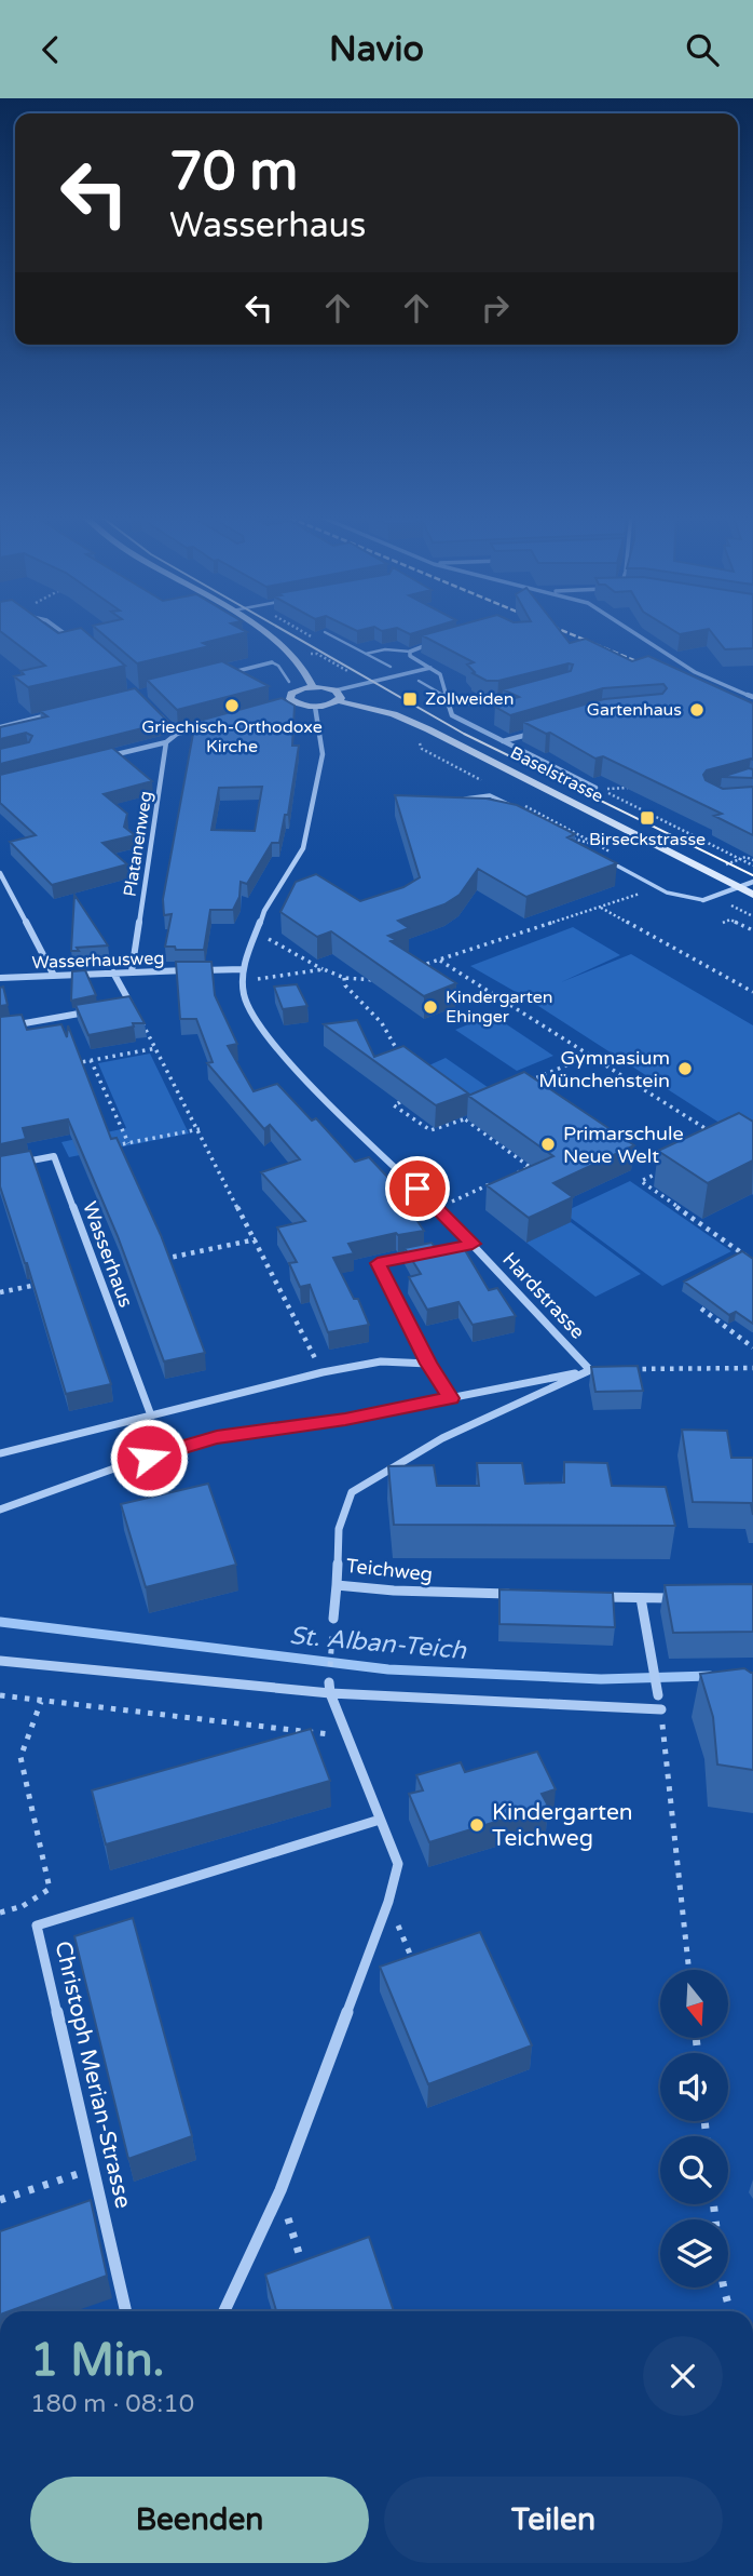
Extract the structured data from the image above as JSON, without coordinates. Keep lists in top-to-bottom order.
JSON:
{
  "streets": {
    "main road": ["Baselstrasse"],
    "street": [
      "Platanenweg",
      "Wasserhausweg",
      "Wasserhaus",
      "Hardstrasse",
      "Teichweg",
      "Christoph Merian-Strasse"
    ]
  },
  "crossings": [
    ["Platanenweg", "Wasserhausweg"],
    ["Wasserhausweg", "Hardstrasse"],
    ["Hardstrasse", "Teichweg"]
  ],
  "water": ["St. Alban-Teich"],
  "places": {
    "transit": ["Zollweiden", "Birseckstrasse"],
    "other": [
      "Griechisch-Orthodoxe Kirche",
      "Gartenhaus",
      "Kindergarten Ehinger",
      "Gymnasium Münchenstein",
      "Primarschule Neue Welt",
      "Kindergarten Teichweg"
    ]
  },
  "north": "bottom",
  "page": {
    "header": "Navio",
    "turn": ["70 m", "Wasserhaus"],
    "heading": ["1 Min.", "180 m · 08:10"],
    "buttons": ["Beenden", "Teilen"]
  }
}
